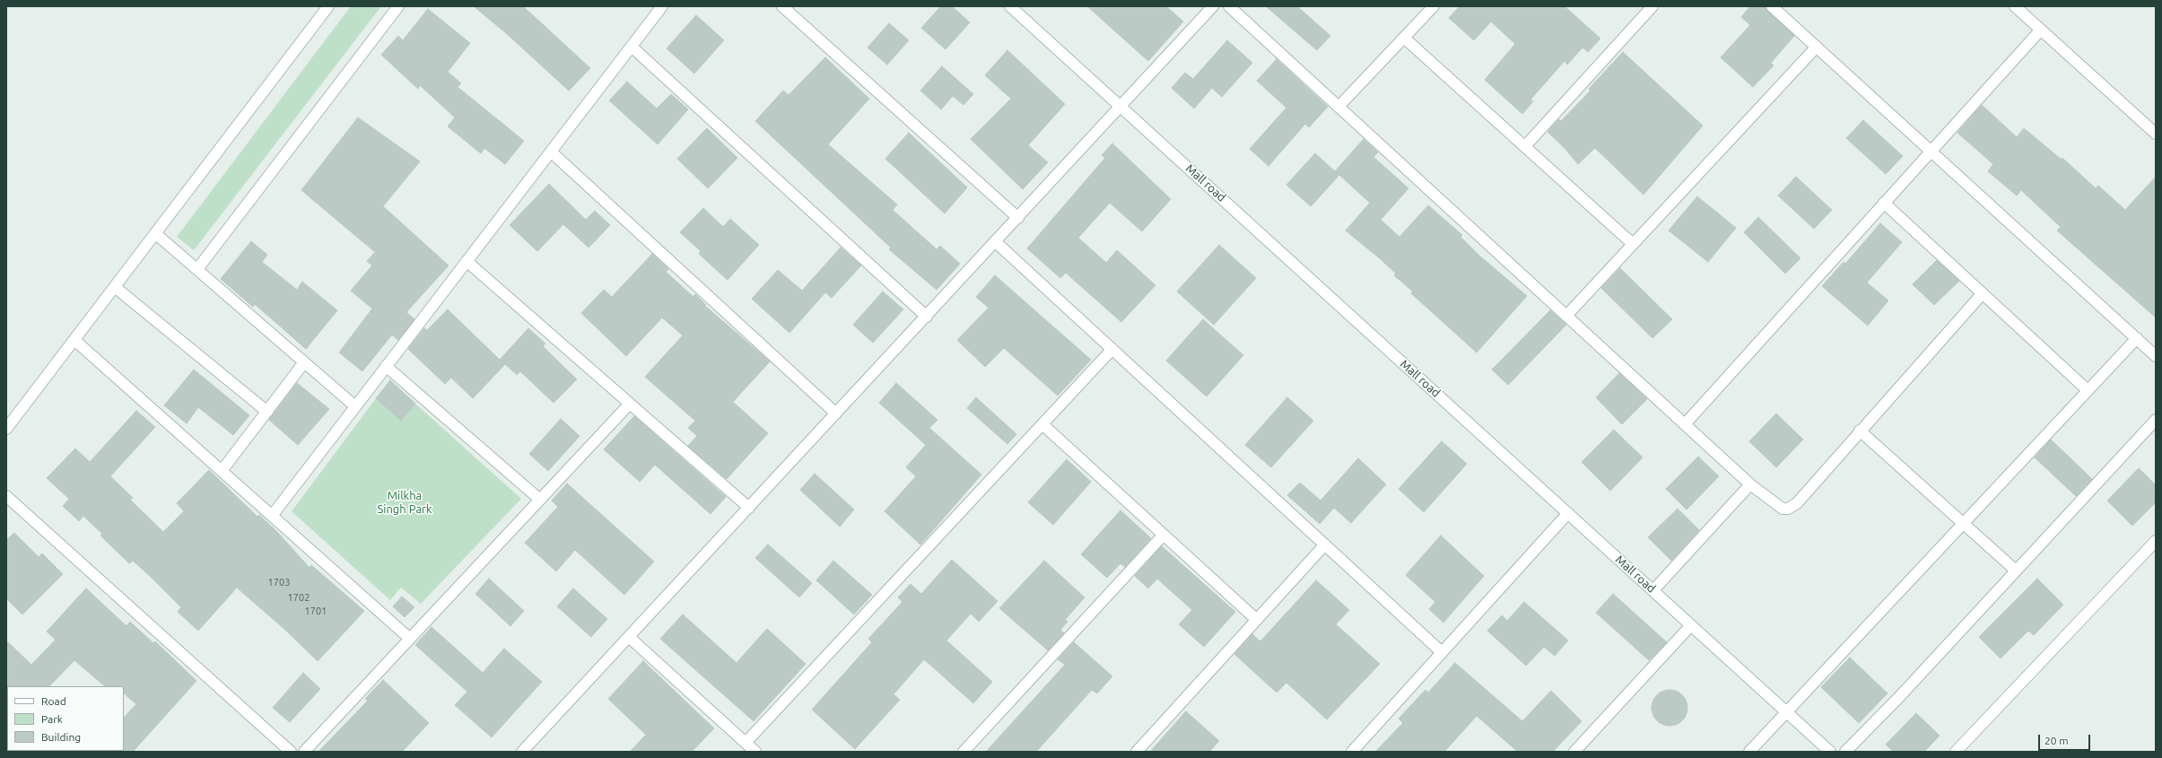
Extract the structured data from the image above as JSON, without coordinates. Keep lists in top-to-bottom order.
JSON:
{
  "streets": {
    "street": ["Mall road"]
  },
  "parks": ["Milkha Singh Park"],
  "house_numbers": ["1703", "1702", "1701"],
  "legend": ["Road", "Park", "Building"],
  "scale_bar": "20 m"
}
